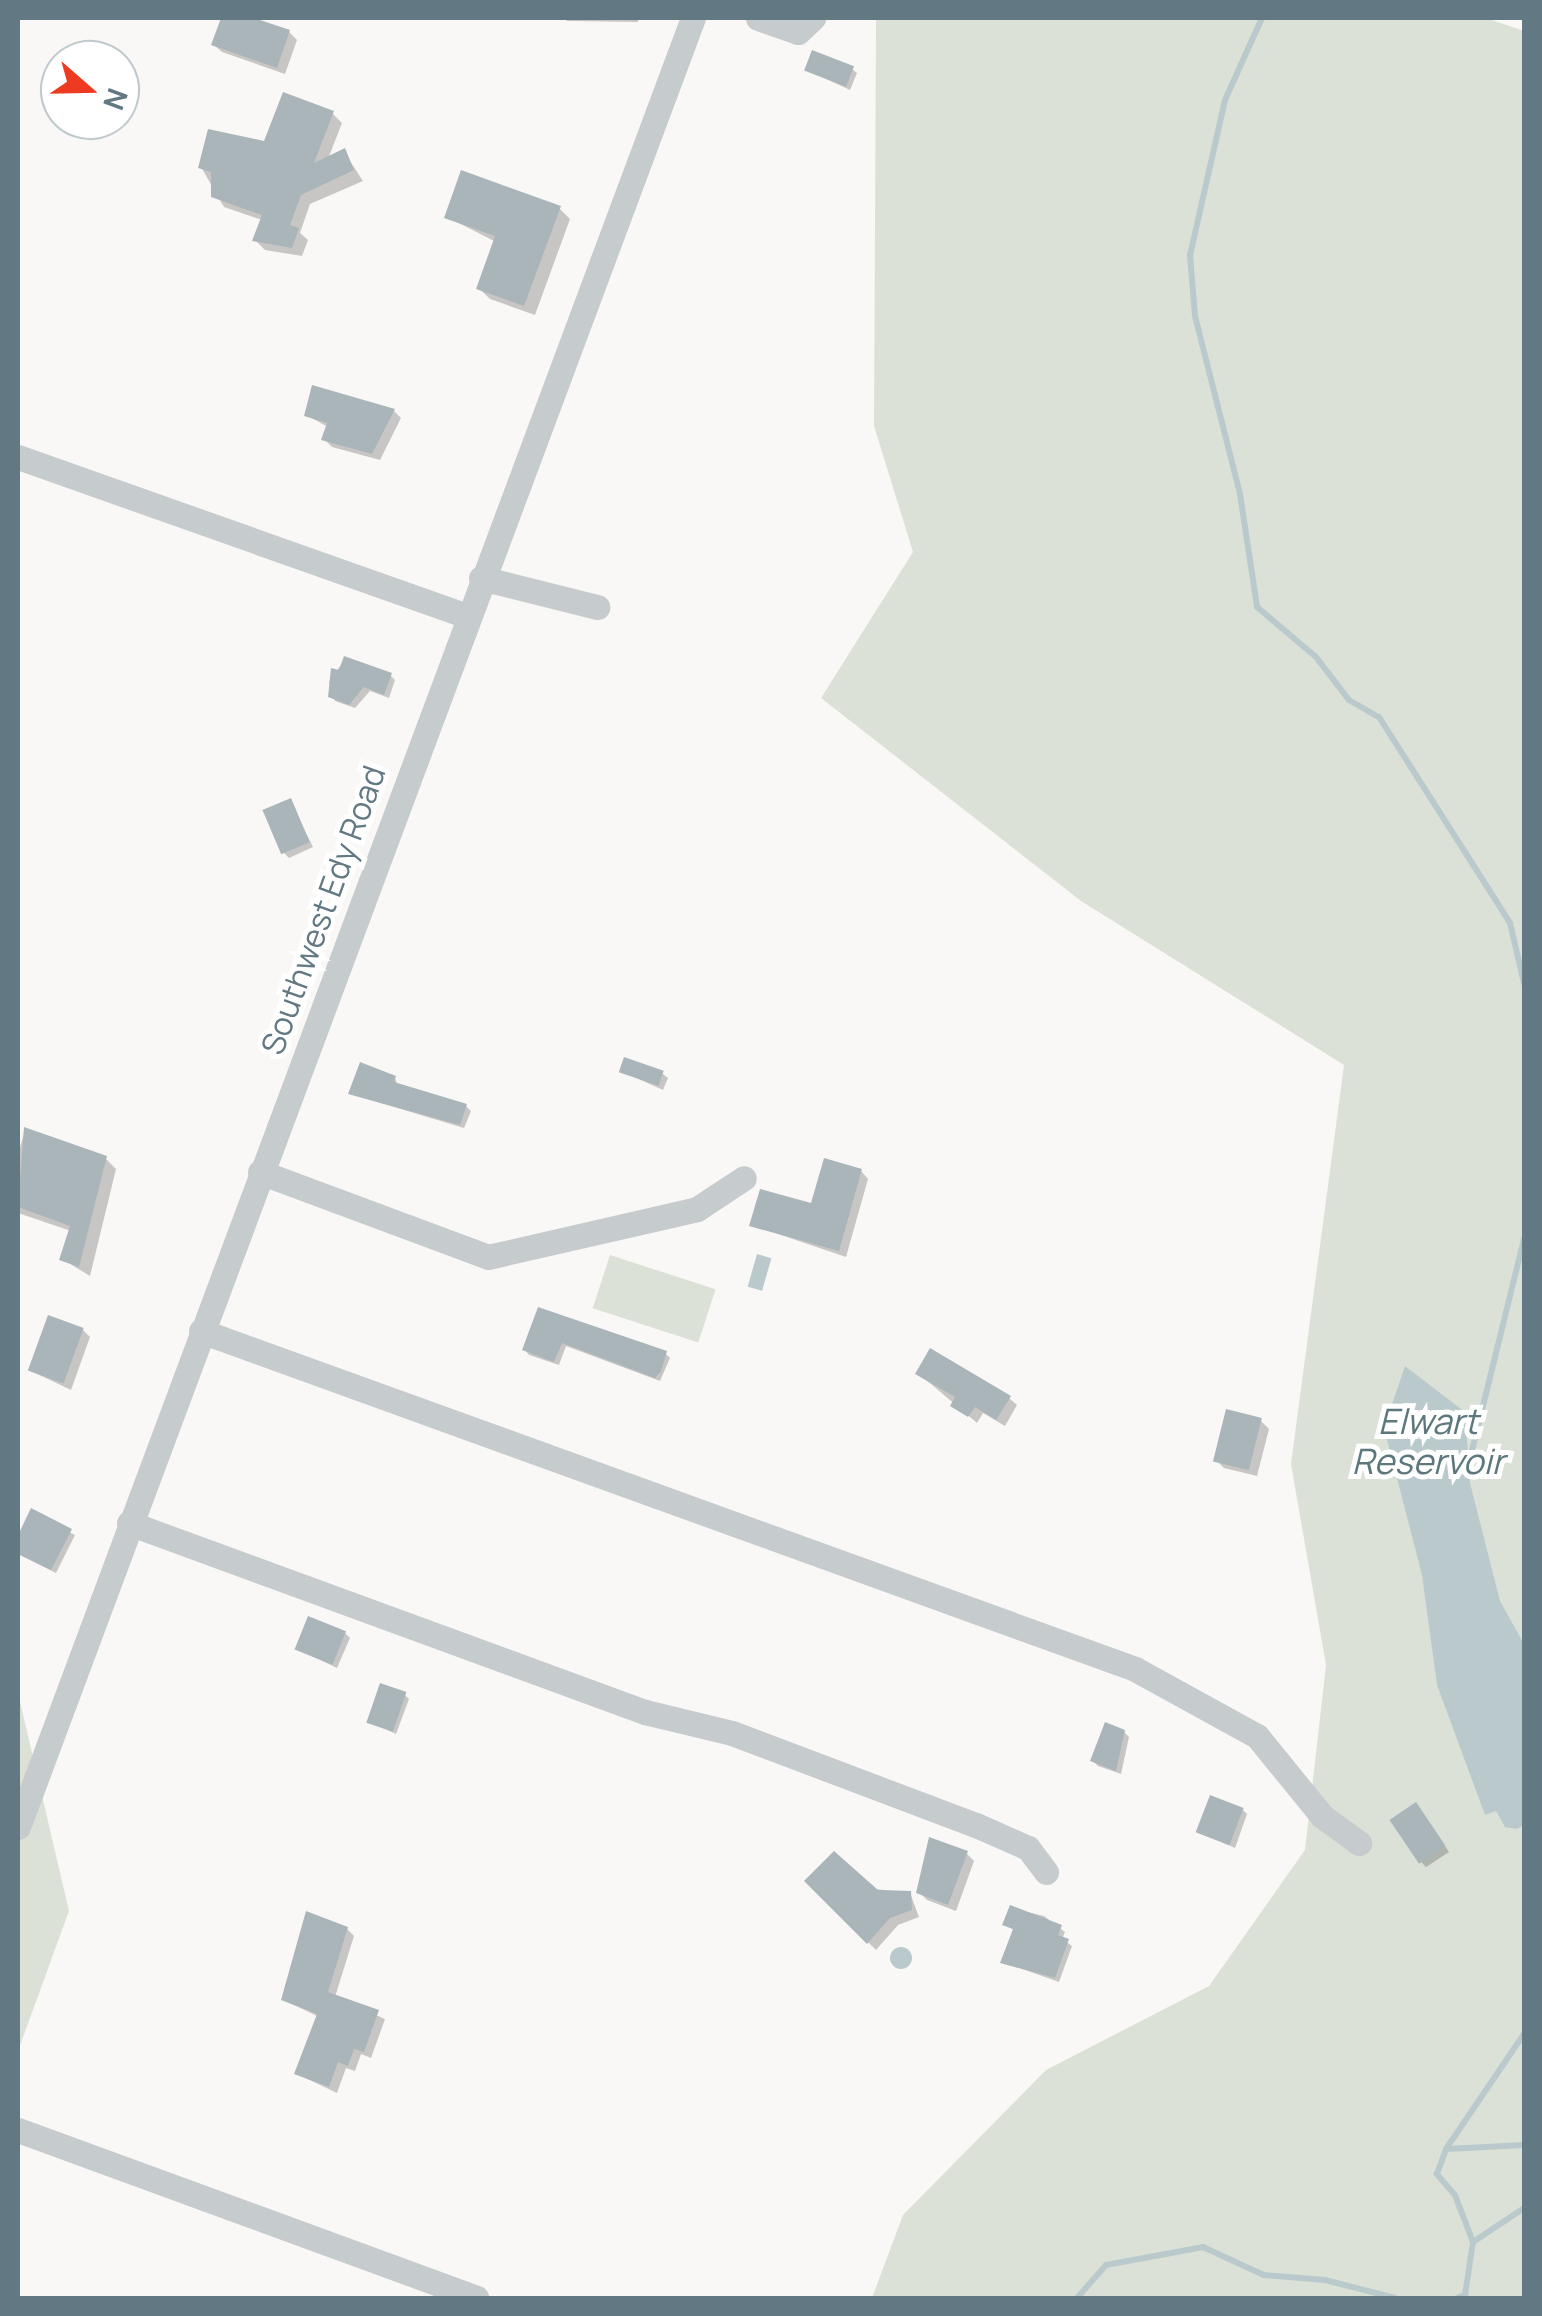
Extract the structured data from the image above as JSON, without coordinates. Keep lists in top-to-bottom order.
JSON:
{
  "streets": {
    "street": ["Southwest Edy Road"]
  },
  "water": ["Elwart Reservoir"],
  "north": "right"
}
